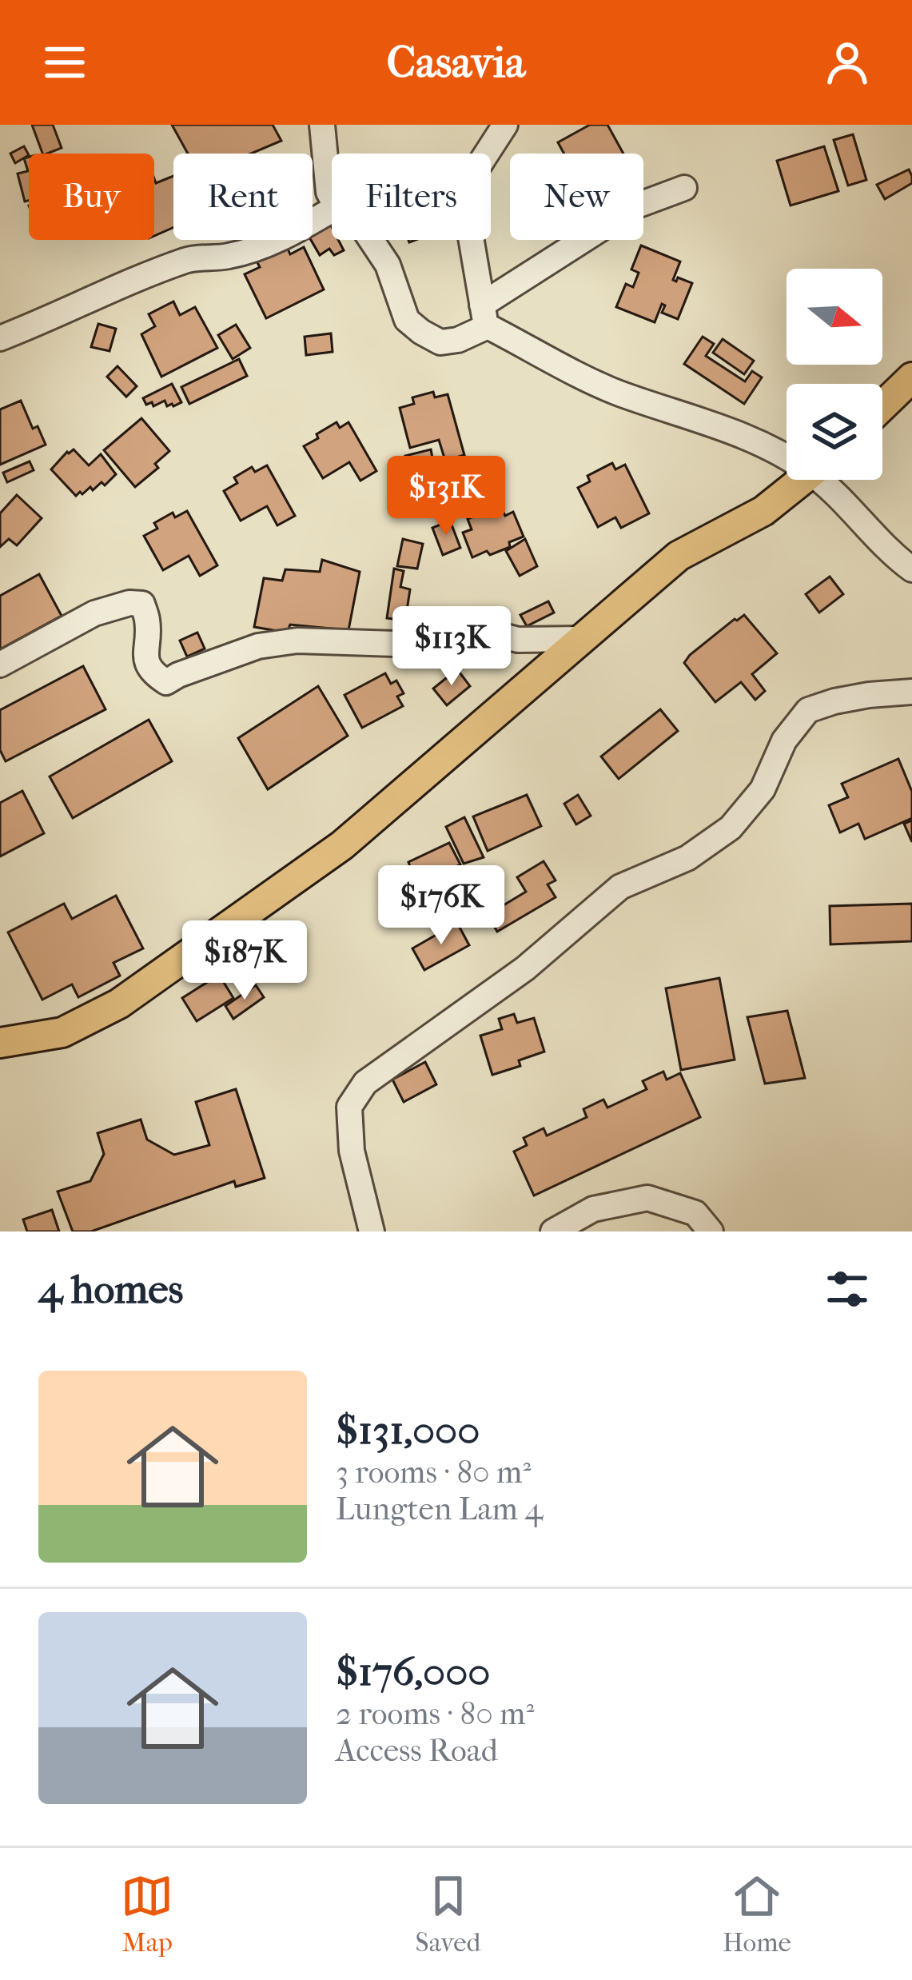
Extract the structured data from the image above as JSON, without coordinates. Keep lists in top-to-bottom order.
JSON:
{
  "north": "right",
  "page": {
    "header": "Casavia",
    "chip": [
      "Buy",
      "Rent",
      "Filters",
      "New"
    ],
    "price": [
      "$131K",
      "$113K",
      "$176K",
      "$187K"
    ],
    "heading": "4 homes",
    "list": [
      {
        "name": "$131,000",
        "note": "3 rooms · 80 m² · Lungten Lam 4"
      },
      {
        "name": "$176,000",
        "note": "2 rooms · 80 m² · Access Road"
      }
    ],
    "tabs": ["Map", "Saved", "Home"]
  }
}
